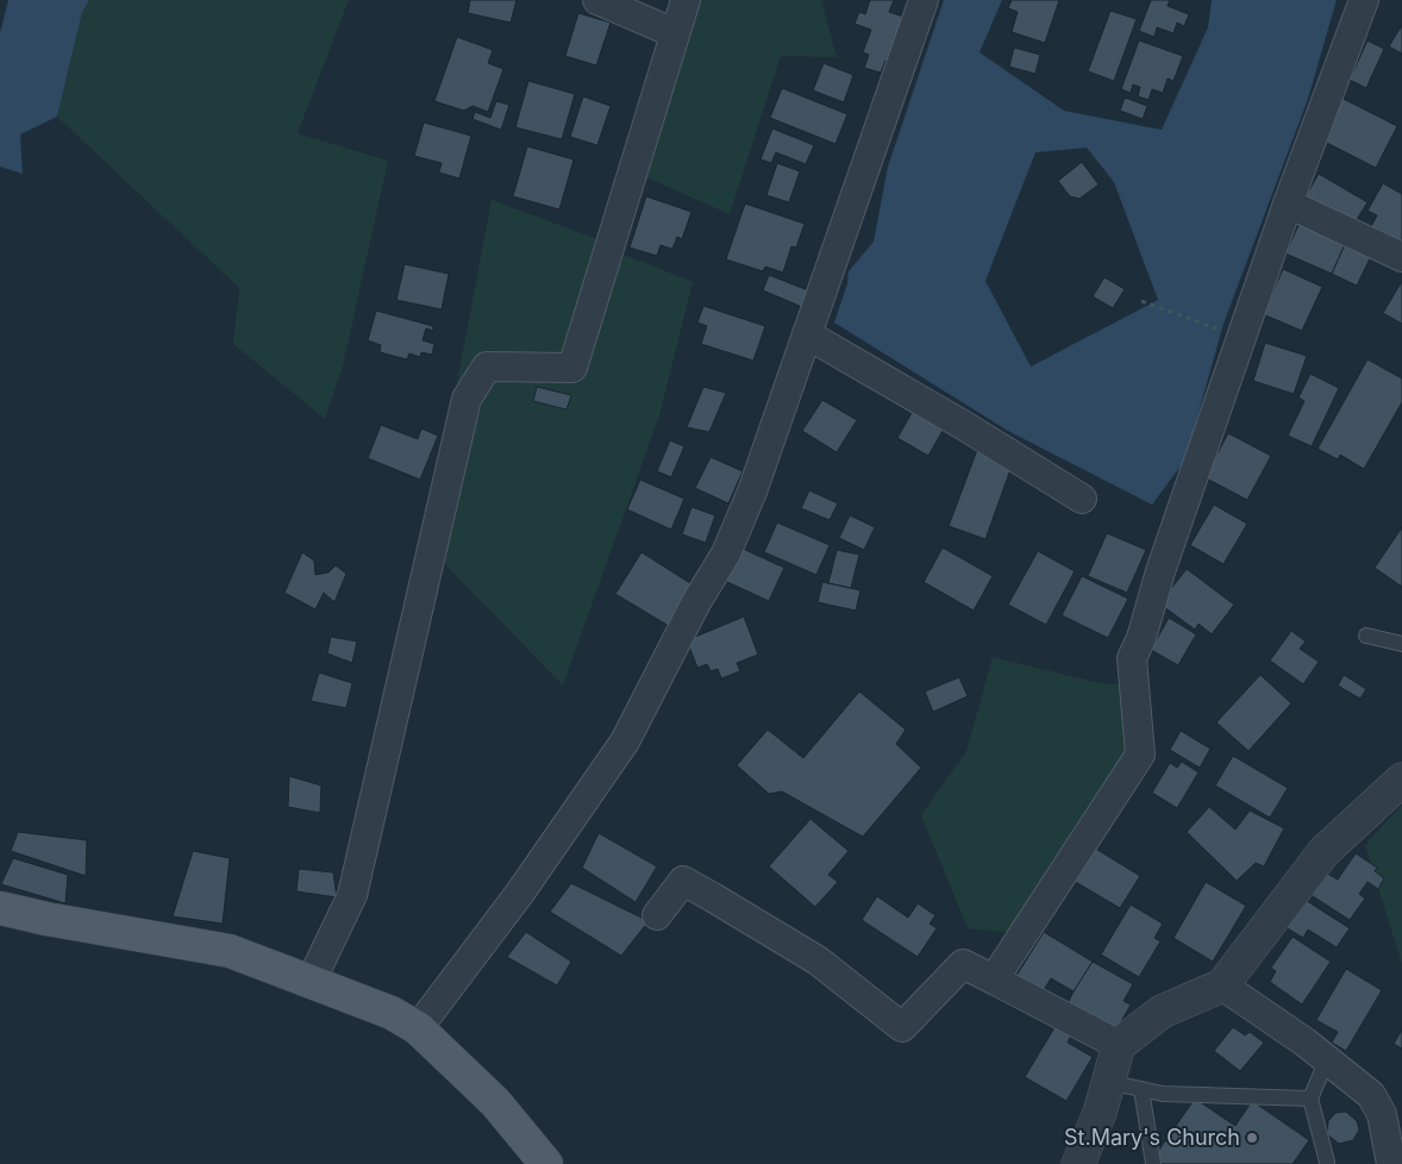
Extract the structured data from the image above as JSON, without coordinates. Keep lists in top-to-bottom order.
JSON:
{
  "places": ["St.Mary's Church"]
}
